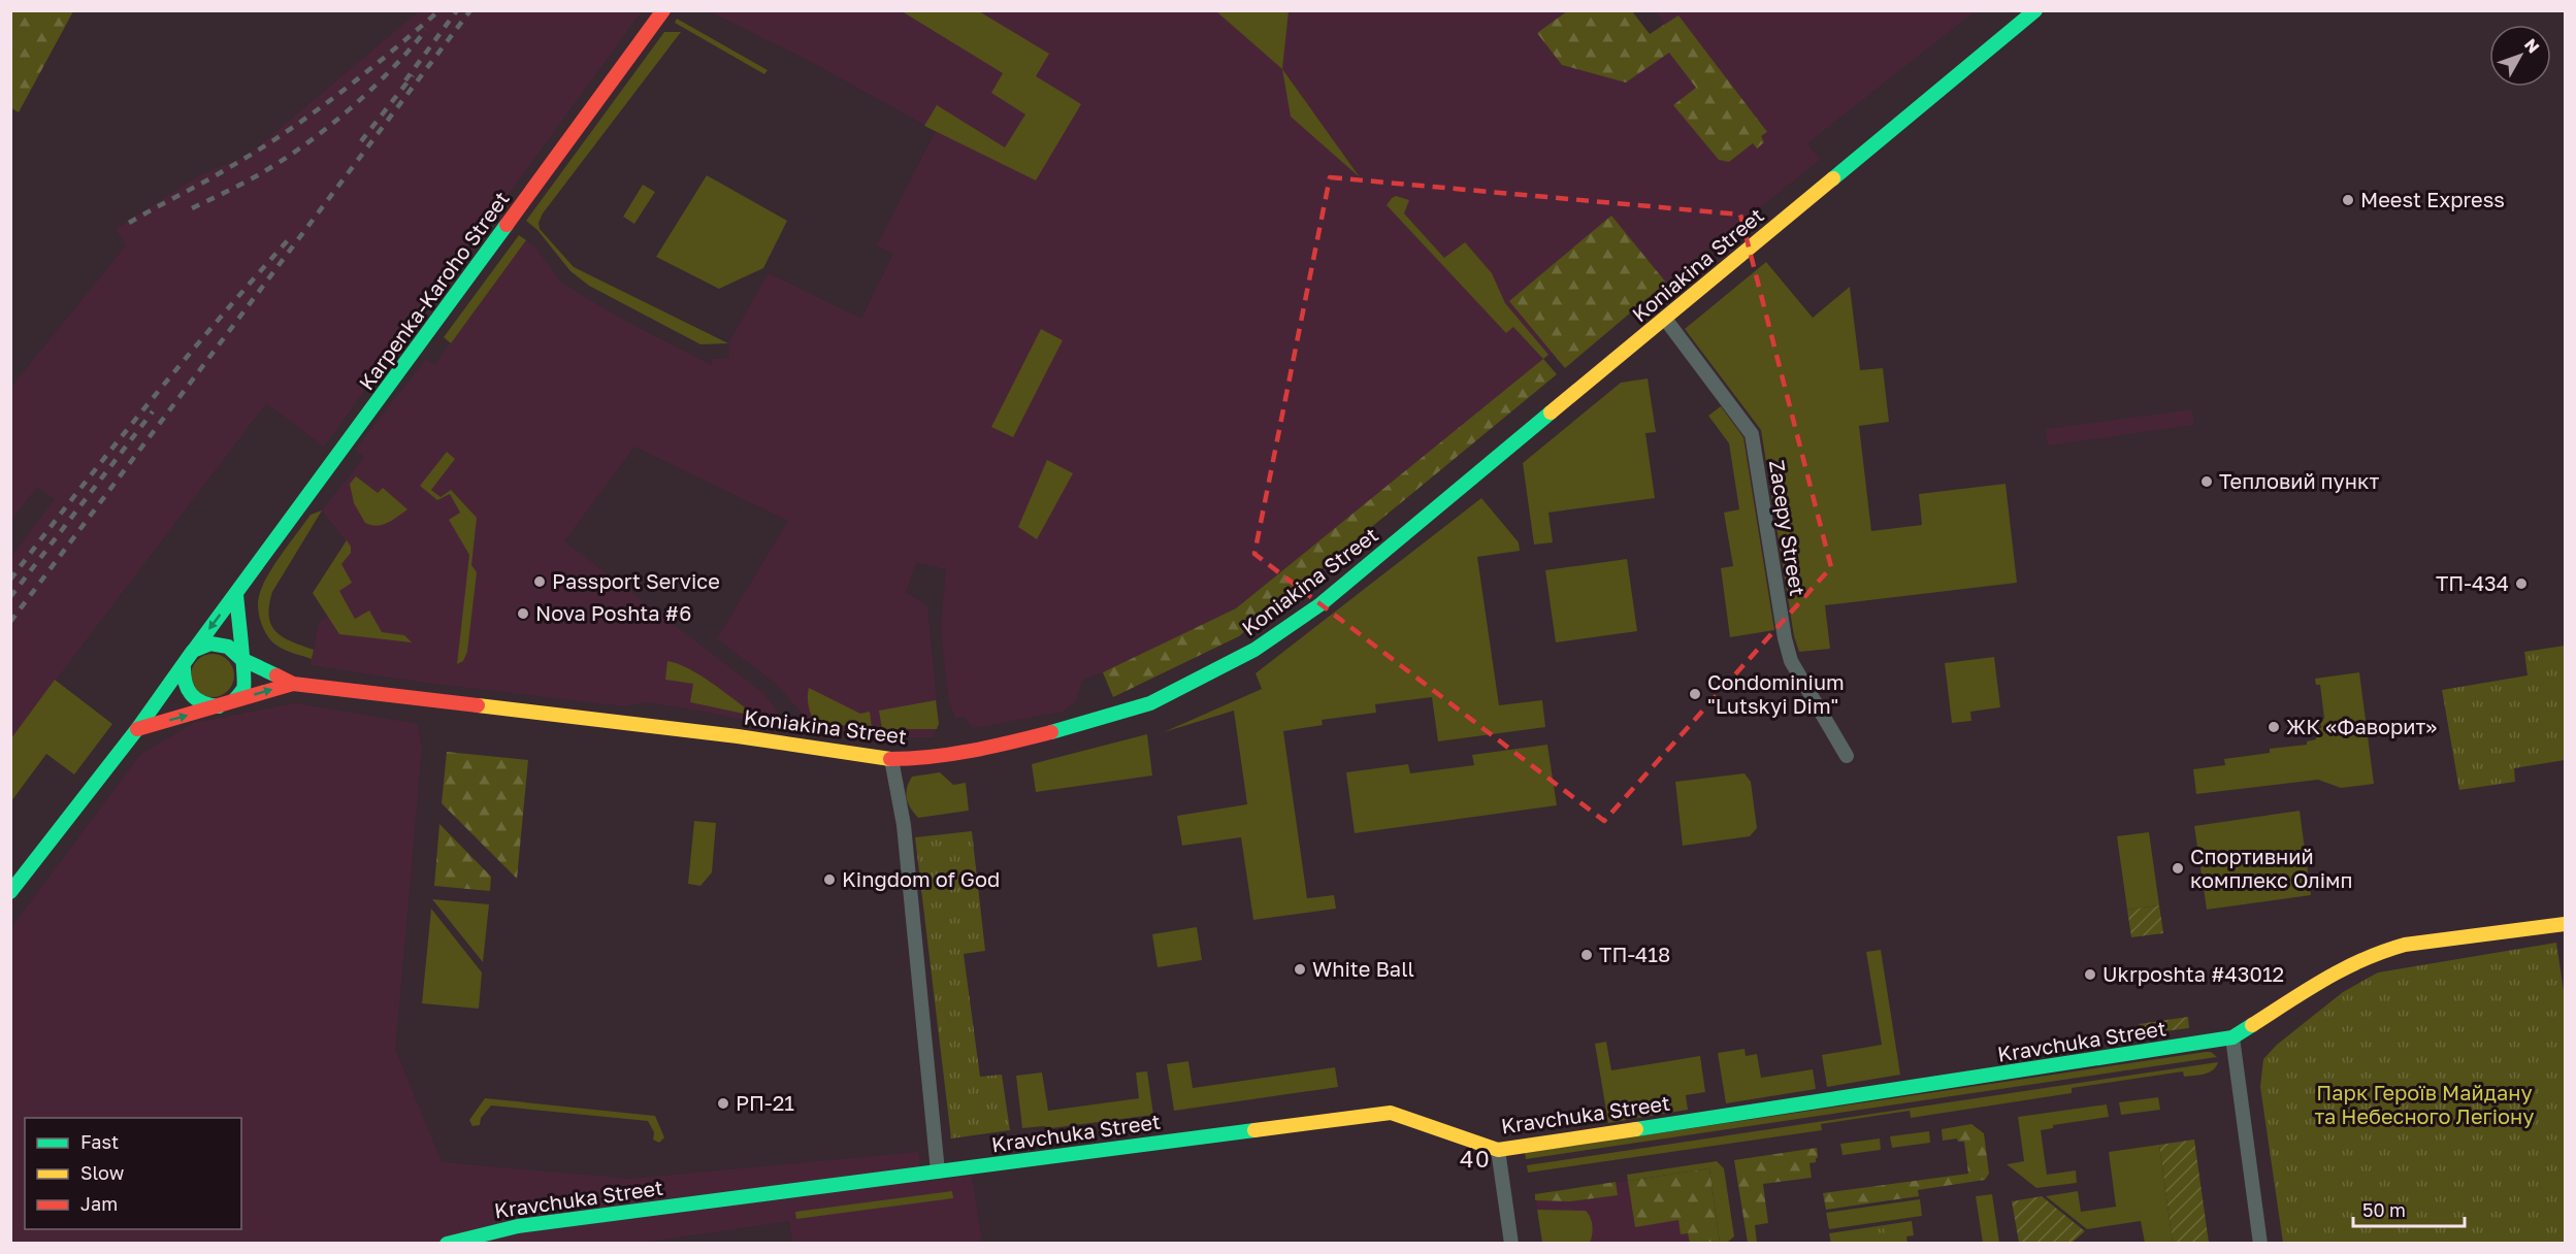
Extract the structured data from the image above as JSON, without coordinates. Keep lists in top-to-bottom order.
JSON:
{
  "streets": {
    "main road": ["Koniakina Street", "Karpenka-Karoho Street", "Kravchuka Street"],
    "street": ["Zacepy Street"]
  },
  "crossings": [
    ["Koniakina Street", "Zacepy Street"]
  ],
  "districts": ["40"],
  "parks": ["Парк Героїв Майдану та Небесного Легіону"],
  "places": [
    "Meest Express",
    "Тепловий пункт",
    "Passport Service",
    "ТП-434",
    "Nova Poshta #6",
    "Condominium \"Lutskyi Dim\"",
    "ЖК «Фаворит»",
    "Спортивний комплекс Олімп",
    "Kingdom of God",
    "ТП-418",
    "White Ball",
    "Ukrposhta #43012",
    "РП-21"
  ],
  "legend": ["Fast", "Slow", "Jam"],
  "scale_bar": "50 m",
  "north": "top right"
}
